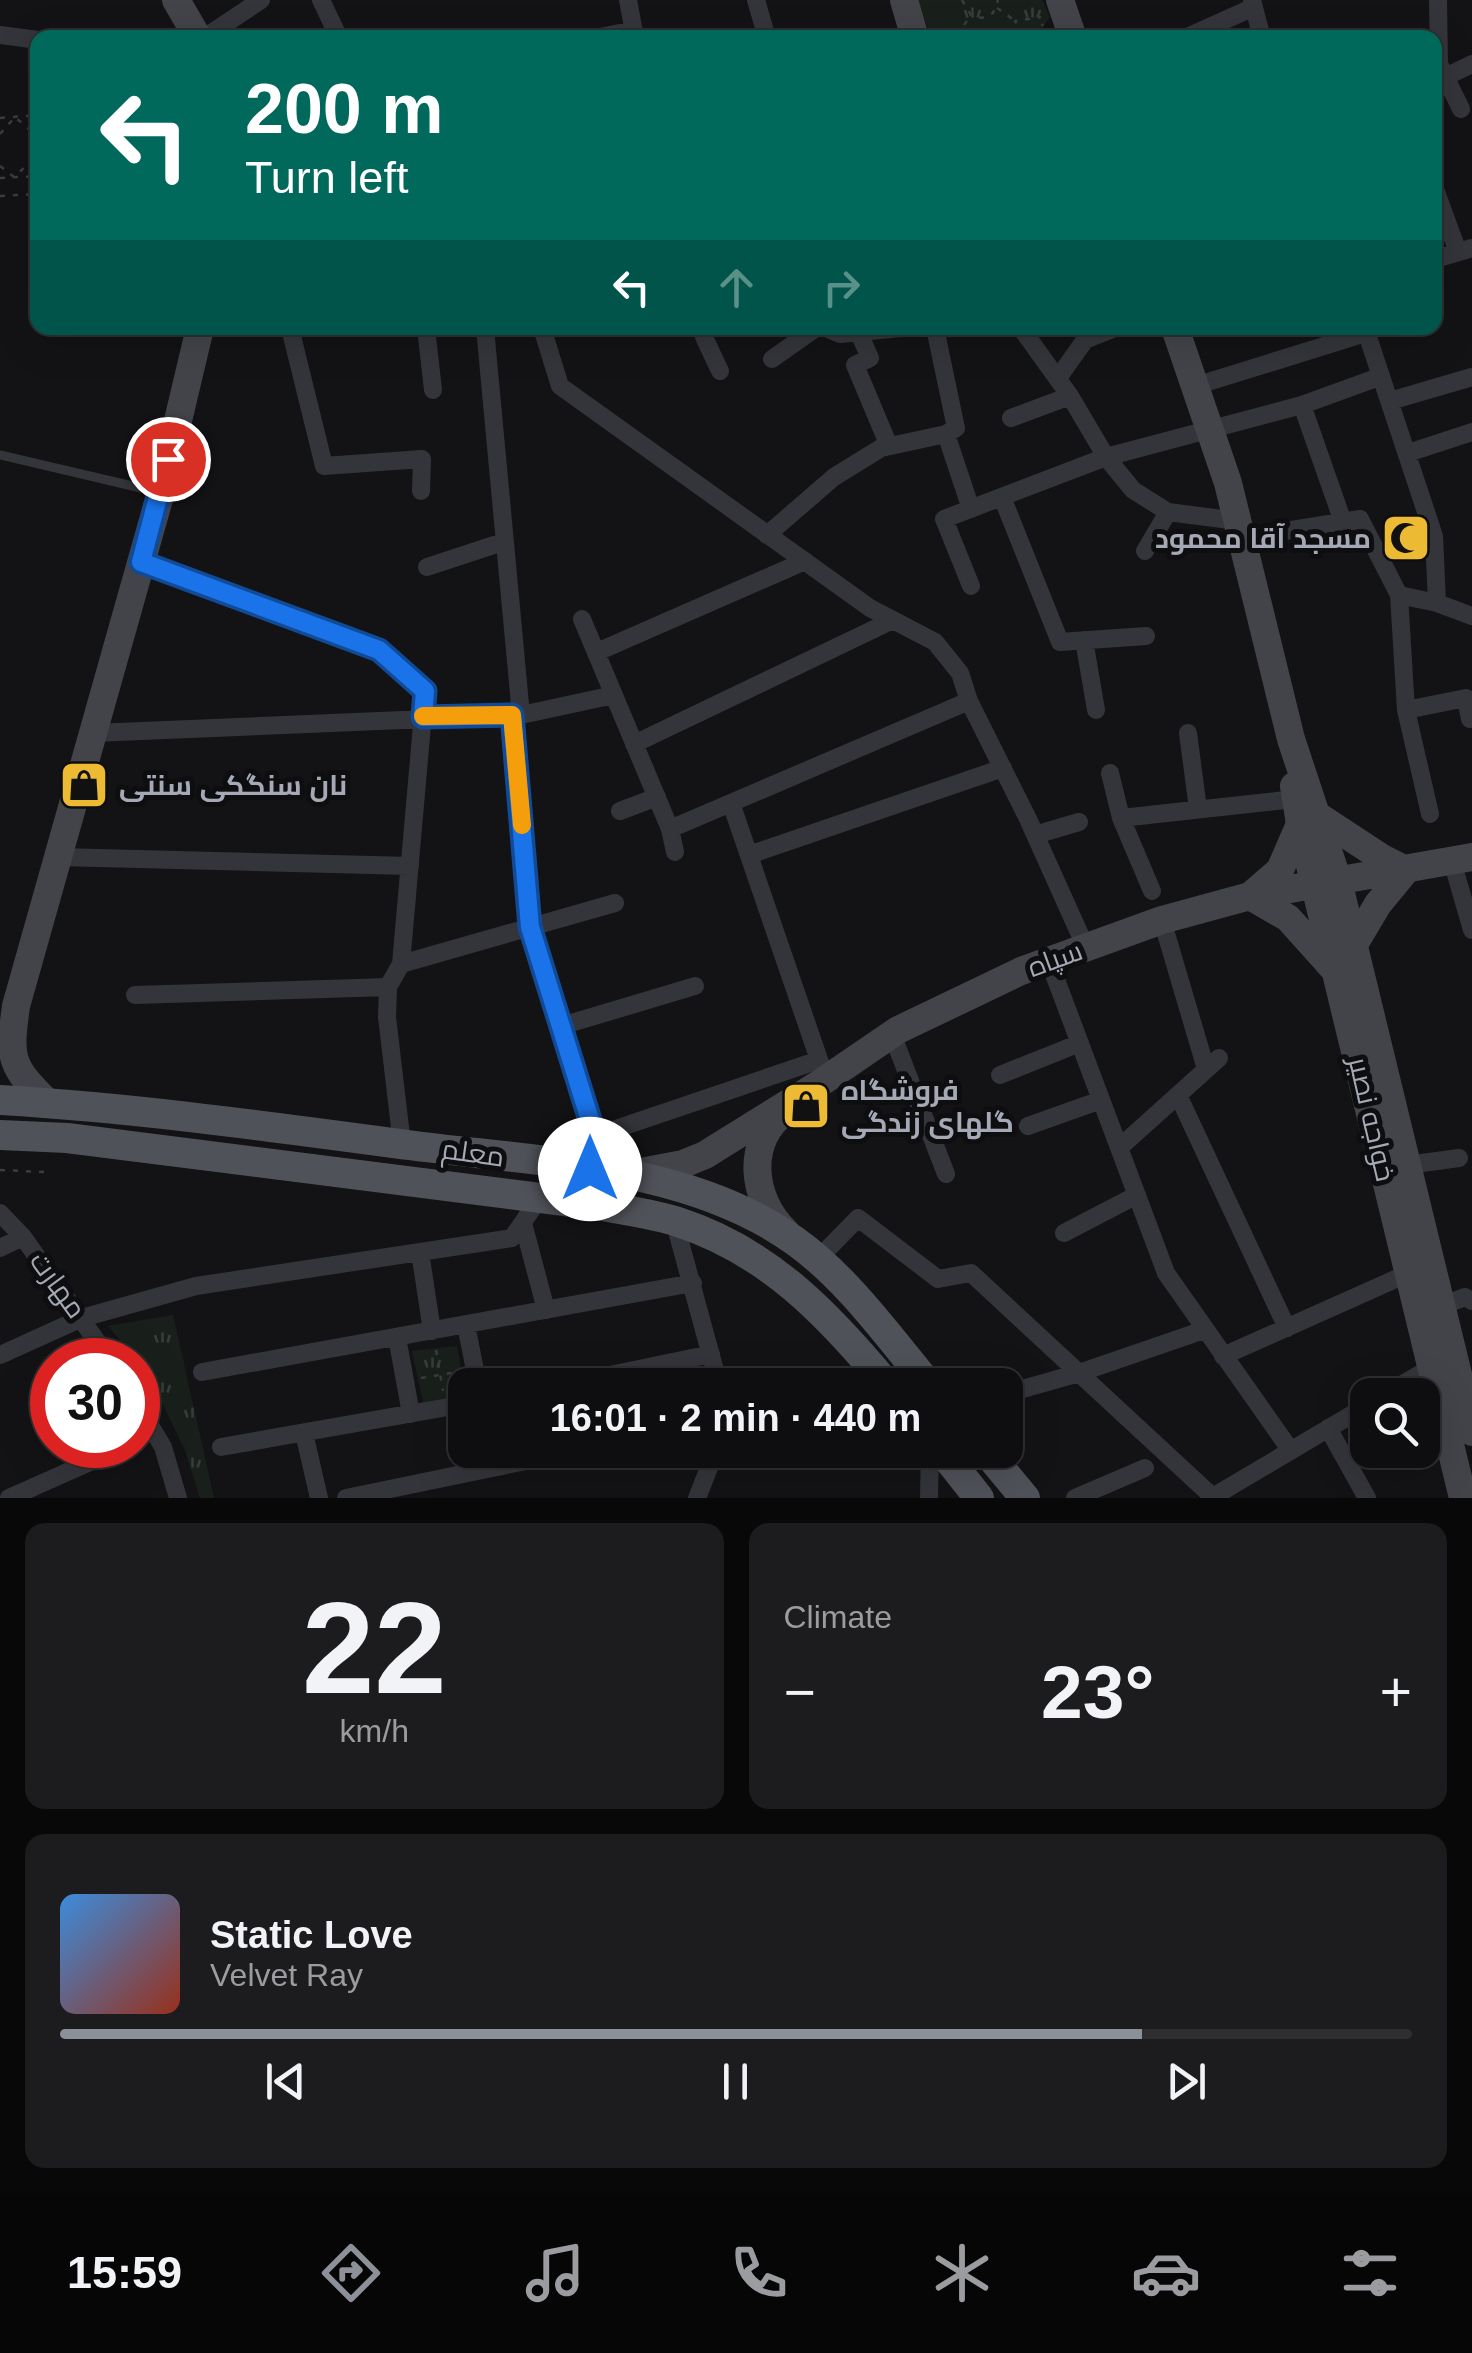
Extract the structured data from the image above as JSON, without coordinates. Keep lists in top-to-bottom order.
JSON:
{
  "streets": {
    "main road": ["معلم"],
    "street": ["سپاه", "خواجه نصیر", "مهارت"]
  },
  "crossings": [
    ["سپاه", "خواجه نصیر"]
  ],
  "places": {
    "mosque": ["مسجد آقا محمود"],
    "shop": ["نان سنگکی سنتی", "فروشگاه گلهای زندگی"]
  },
  "page": {
    "turn": ["200 m", "Turn left"],
    "limit": "30",
    "trip": "16:01 · 2 min · 440 m",
    "tile": [
      ["22", "km/h"],
      "Climate"
    ],
    "heat": ["−", "23°", "+"],
    "song": ["Static Love", "Velvet Ray"],
    "tabs": "15:59"
  }
}
